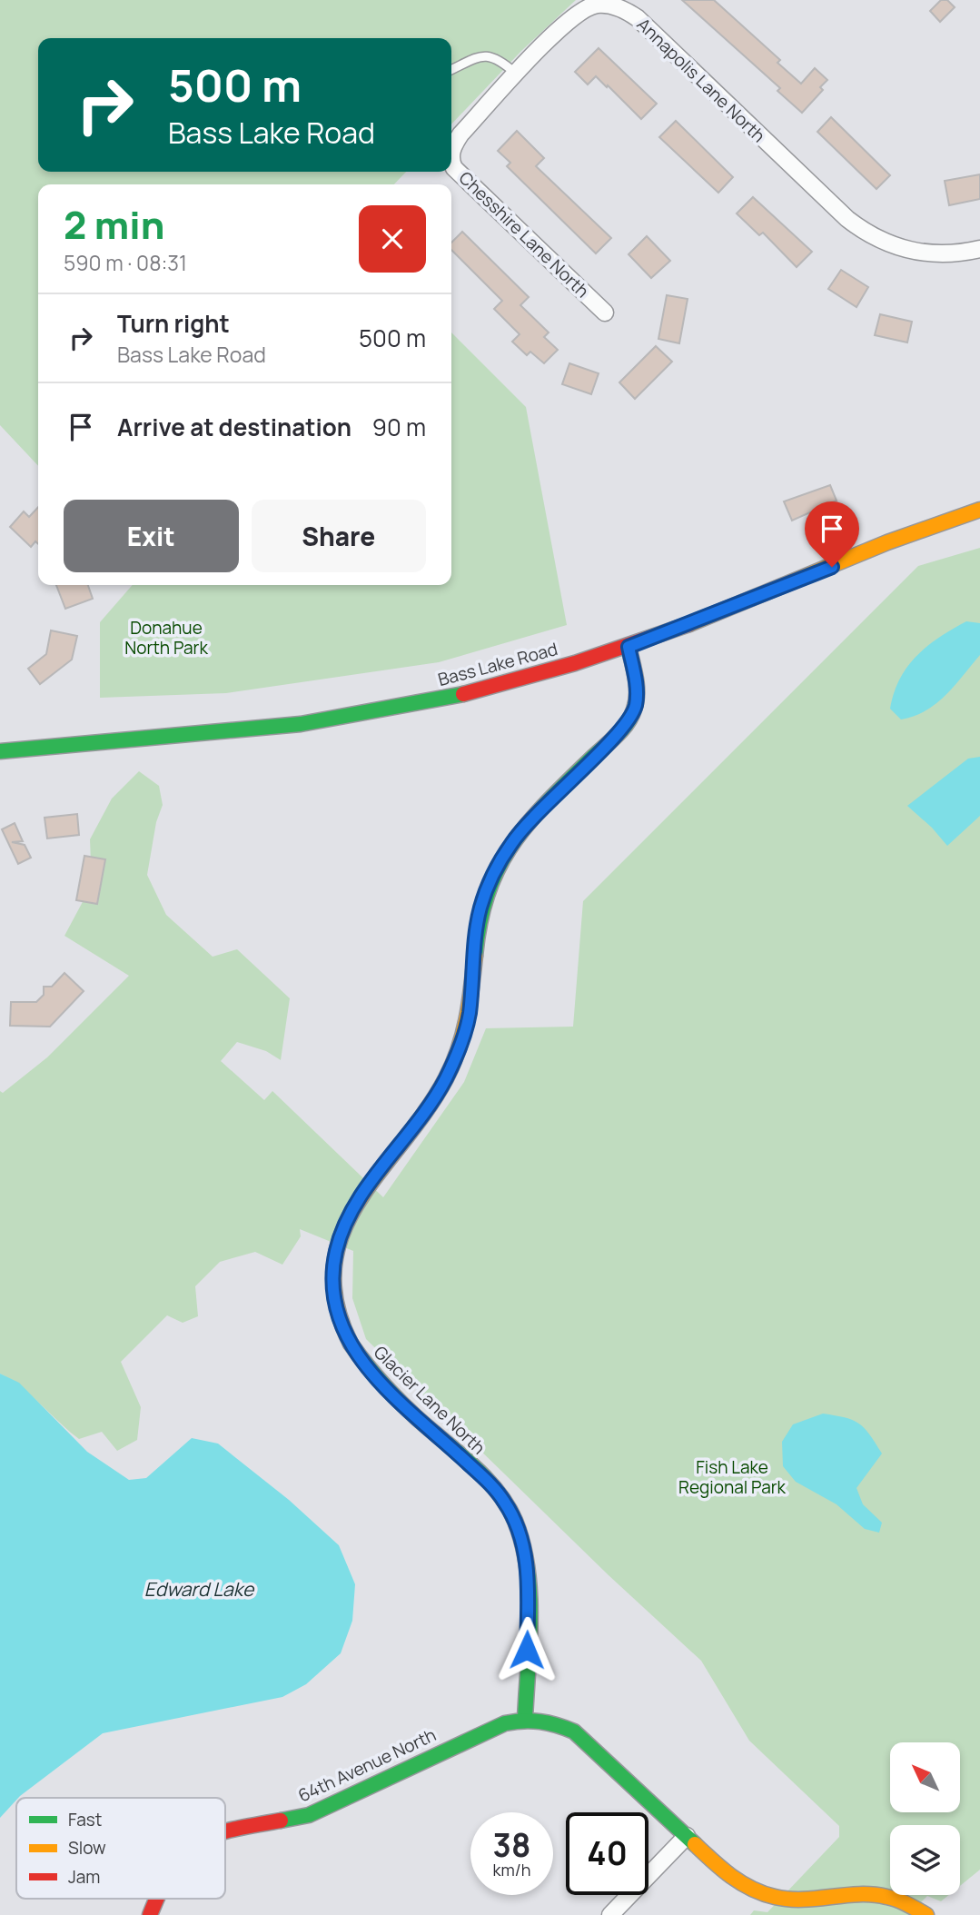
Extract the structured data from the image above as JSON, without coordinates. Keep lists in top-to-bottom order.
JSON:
{
  "streets": {
    "street": [
      "Annapolis Lane North",
      "Chesshire Lane North",
      "Bass Lake Road",
      "Glacier Lane North",
      "64th Avenue North"
    ]
  },
  "crossings": [
    ["Annapolis Lane North", "Chesshire Lane North"],
    ["Bass Lake Road", "Glacier Lane North"],
    ["Glacier Lane North", "64th Avenue North"]
  ],
  "water": ["Edward Lake"],
  "parks": ["Donahue North Park", "Fish Lake Regional Park"],
  "legend": ["Fast", "Slow", "Jam"],
  "north": "top left",
  "page": {
    "turn": ["500 m", "Bass Lake Road"],
    "heading": ["2 min", "590 m · 08:31"],
    "list": [
      {
        "name": "Turn right",
        "note": "Bass Lake Road",
        "value": "500 m"
      },
      {
        "name": "Arrive at destination",
        "value": "90 m"
      }
    ],
    "buttons": ["Exit", "Share"],
    "speed": "38 km/h",
    "limit": "40"
  }
}
